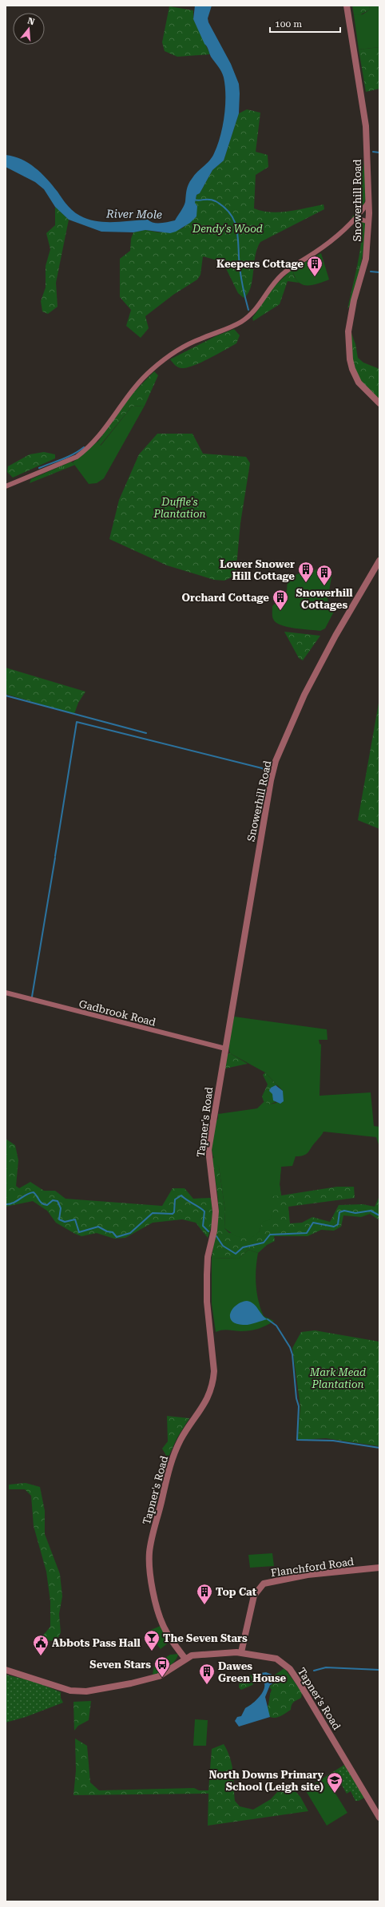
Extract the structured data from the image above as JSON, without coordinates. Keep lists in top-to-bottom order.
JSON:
{
  "streets": {
    "street": [
      "Snowerhill Road",
      "Gadbrook Road",
      "Tapner's Road",
      "Flanchford Road"
    ]
  },
  "crossings": [
    ["Snowerhill Road", "Gadbrook Road"],
    ["Snowerhill Road", "Tapner's Road"],
    ["Gadbrook Road", "Tapner's Road"],
    ["Tapner's Road", "Flanchford Road"]
  ],
  "water": ["River Mole"],
  "parks": ["Dendy's Wood", "Duffle's Plantation", "Mark Mead Plantation"],
  "places": {
    "building": [
      "Keepers Cottage",
      "Lower Snower Hill Cottage",
      "Snowerhill Cottages",
      "Orchard Cottage",
      "Top Cat",
      "Dawes Green House"
    ],
    "bar": ["The Seven Stars"],
    "public building": ["Abbots Pass Hall"],
    "bus stop": ["Seven Stars"],
    "school or university": ["North Downs Primary School (Leigh site)"]
  },
  "scale_bar": "100 m",
  "north": "top"
}
